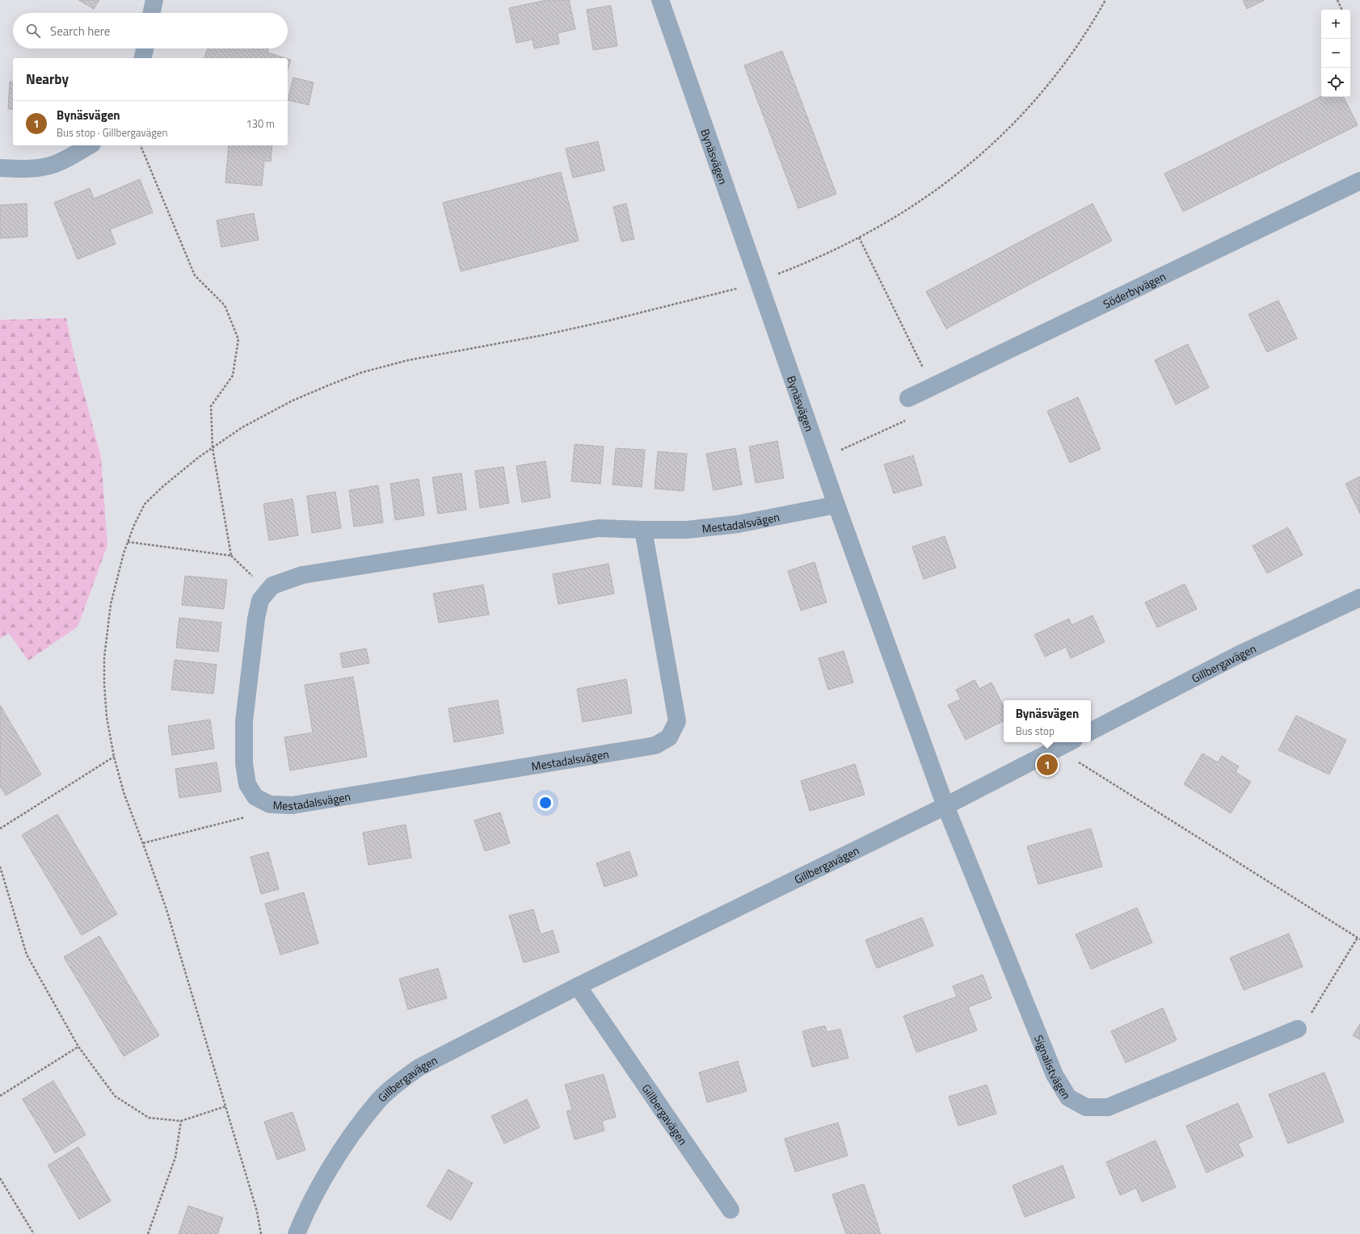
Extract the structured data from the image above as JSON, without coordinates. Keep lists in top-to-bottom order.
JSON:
{
  "streets": {
    "street": [
      "Bynäsvägen",
      "Söderbyvägen",
      "Mestadalsvägen",
      "Gillbergavägen",
      "Signalistvägen"
    ]
  },
  "crossings": [
    ["Bynäsvägen", "Mestadalsvägen"],
    ["Bynäsvägen", "Gillbergavägen"],
    ["Bynäsvägen", "Signalistvägen"],
    ["Gillbergavägen", "Signalistvägen"]
  ],
  "page": {
    "map_buttons": ["+", "−"],
    "search": "Search here",
    "heading": "Nearby",
    "list": [
      {
        "mark": "1",
        "name": "Bynäsvägen",
        "note": "Bus stop · Gillbergavägen",
        "value": "130 m"
      }
    ],
    "popup": ["Bynäsvägen", "Bus stop"],
    "pins": "1"
  }
}
